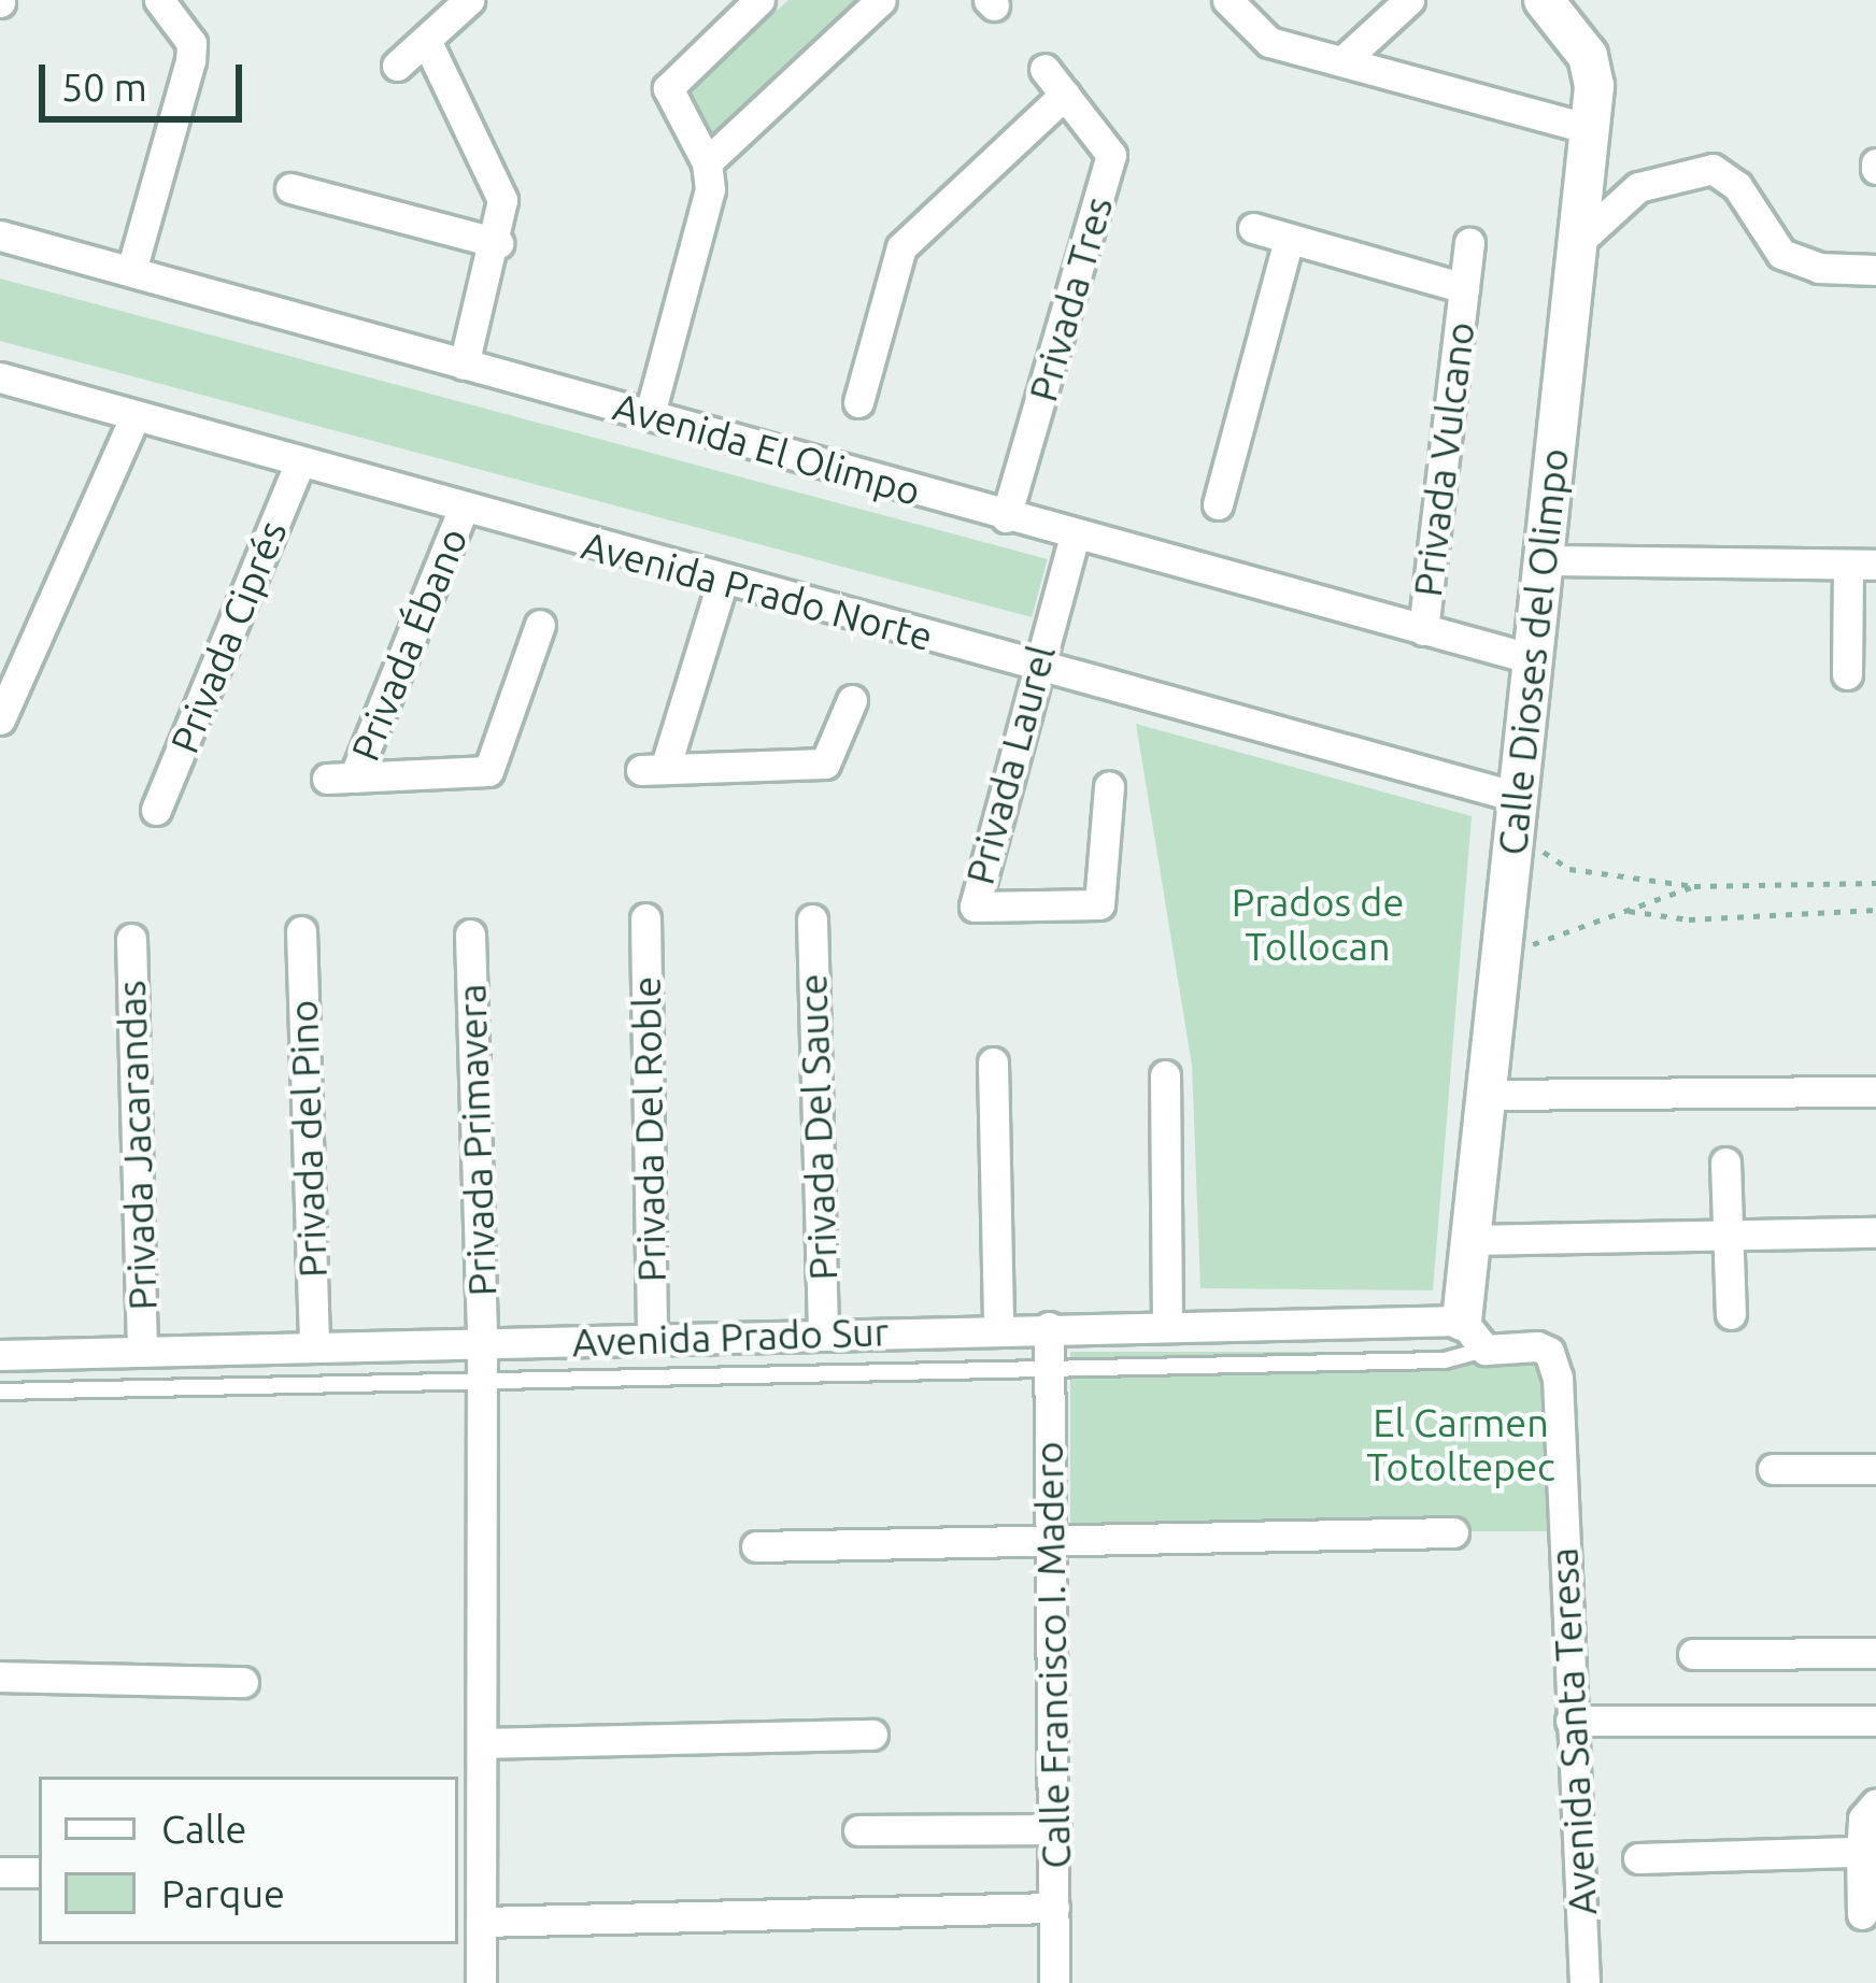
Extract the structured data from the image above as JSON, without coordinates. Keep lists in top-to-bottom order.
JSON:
{
  "streets": {
    "main road": ["Calle Dioses del Olimpo"],
    "street": [
      "Privada Tres",
      "Avenida El Olimpo",
      "Privada Vulcano",
      "Avenida Prado Norte",
      "Privada Ciprés",
      "Privada Ébano",
      "Privada Laurel",
      "Privada Del Sauce",
      "Privada Del Roble",
      "Privada del Pino",
      "Privada Primavera",
      "Privada Jacarandas",
      "Avenida Prado Sur",
      "Calle Francisco I. Madero",
      "Avenida Santa Teresa"
    ]
  },
  "crossings": [
    ["Privada Tres", "Avenida El Olimpo"],
    ["Avenida El Olimpo", "Privada Vulcano"],
    ["Avenida El Olimpo", "Calle Dioses del Olimpo"],
    ["Avenida El Olimpo", "Privada Laurel"],
    ["Avenida Prado Norte", "Privada Ciprés"],
    ["Avenida Prado Norte", "Privada Ébano"],
    ["Avenida Prado Norte", "Calle Dioses del Olimpo"],
    ["Avenida Prado Norte", "Privada Laurel"],
    ["Calle Dioses del Olimpo", "Avenida Prado Sur"],
    ["Calle Dioses del Olimpo", "Avenida Santa Teresa"],
    ["Privada Del Sauce", "Avenida Prado Sur"],
    ["Privada Del Roble", "Avenida Prado Sur"],
    ["Privada del Pino", "Avenida Prado Sur"],
    ["Privada Primavera", "Avenida Prado Sur"],
    ["Privada Jacarandas", "Avenida Prado Sur"],
    ["Avenida Prado Sur", "Calle Francisco I. Madero"],
    ["Avenida Prado Sur", "Avenida Santa Teresa"]
  ],
  "parks": ["Prados de Tollocan", "El Carmen Totoltepec"],
  "legend": ["Calle", "Parque"],
  "scale_bar": "50 m"
}
